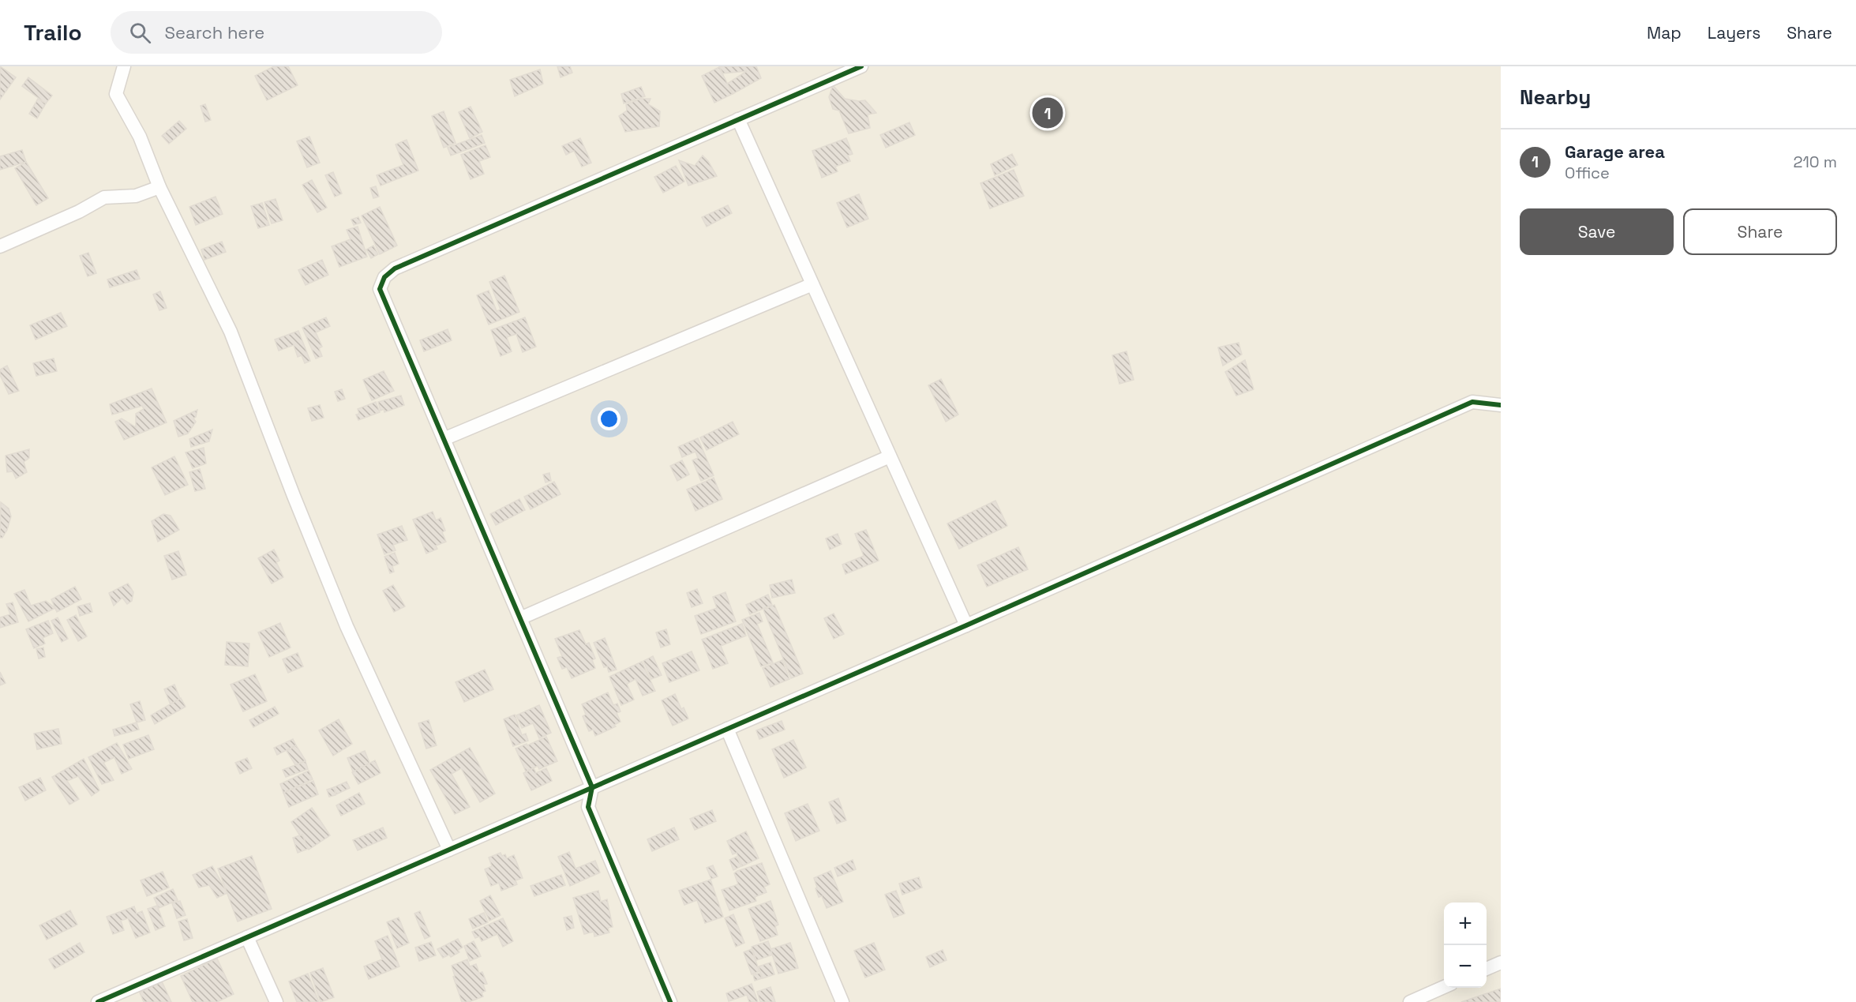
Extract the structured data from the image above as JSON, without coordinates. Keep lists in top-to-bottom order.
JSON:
{
  "page": {
    "header": "Trailo",
    "search": "Search here",
    "nav": ["Map", "Layers", "Share"],
    "heading": "Nearby",
    "pins": "1",
    "list": [
      {
        "mark": "1",
        "name": "Garage area",
        "note": "Office",
        "value": "210 m"
      }
    ],
    "buttons": ["Save", "Share"],
    "map_buttons": ["+", "−"]
  }
}
